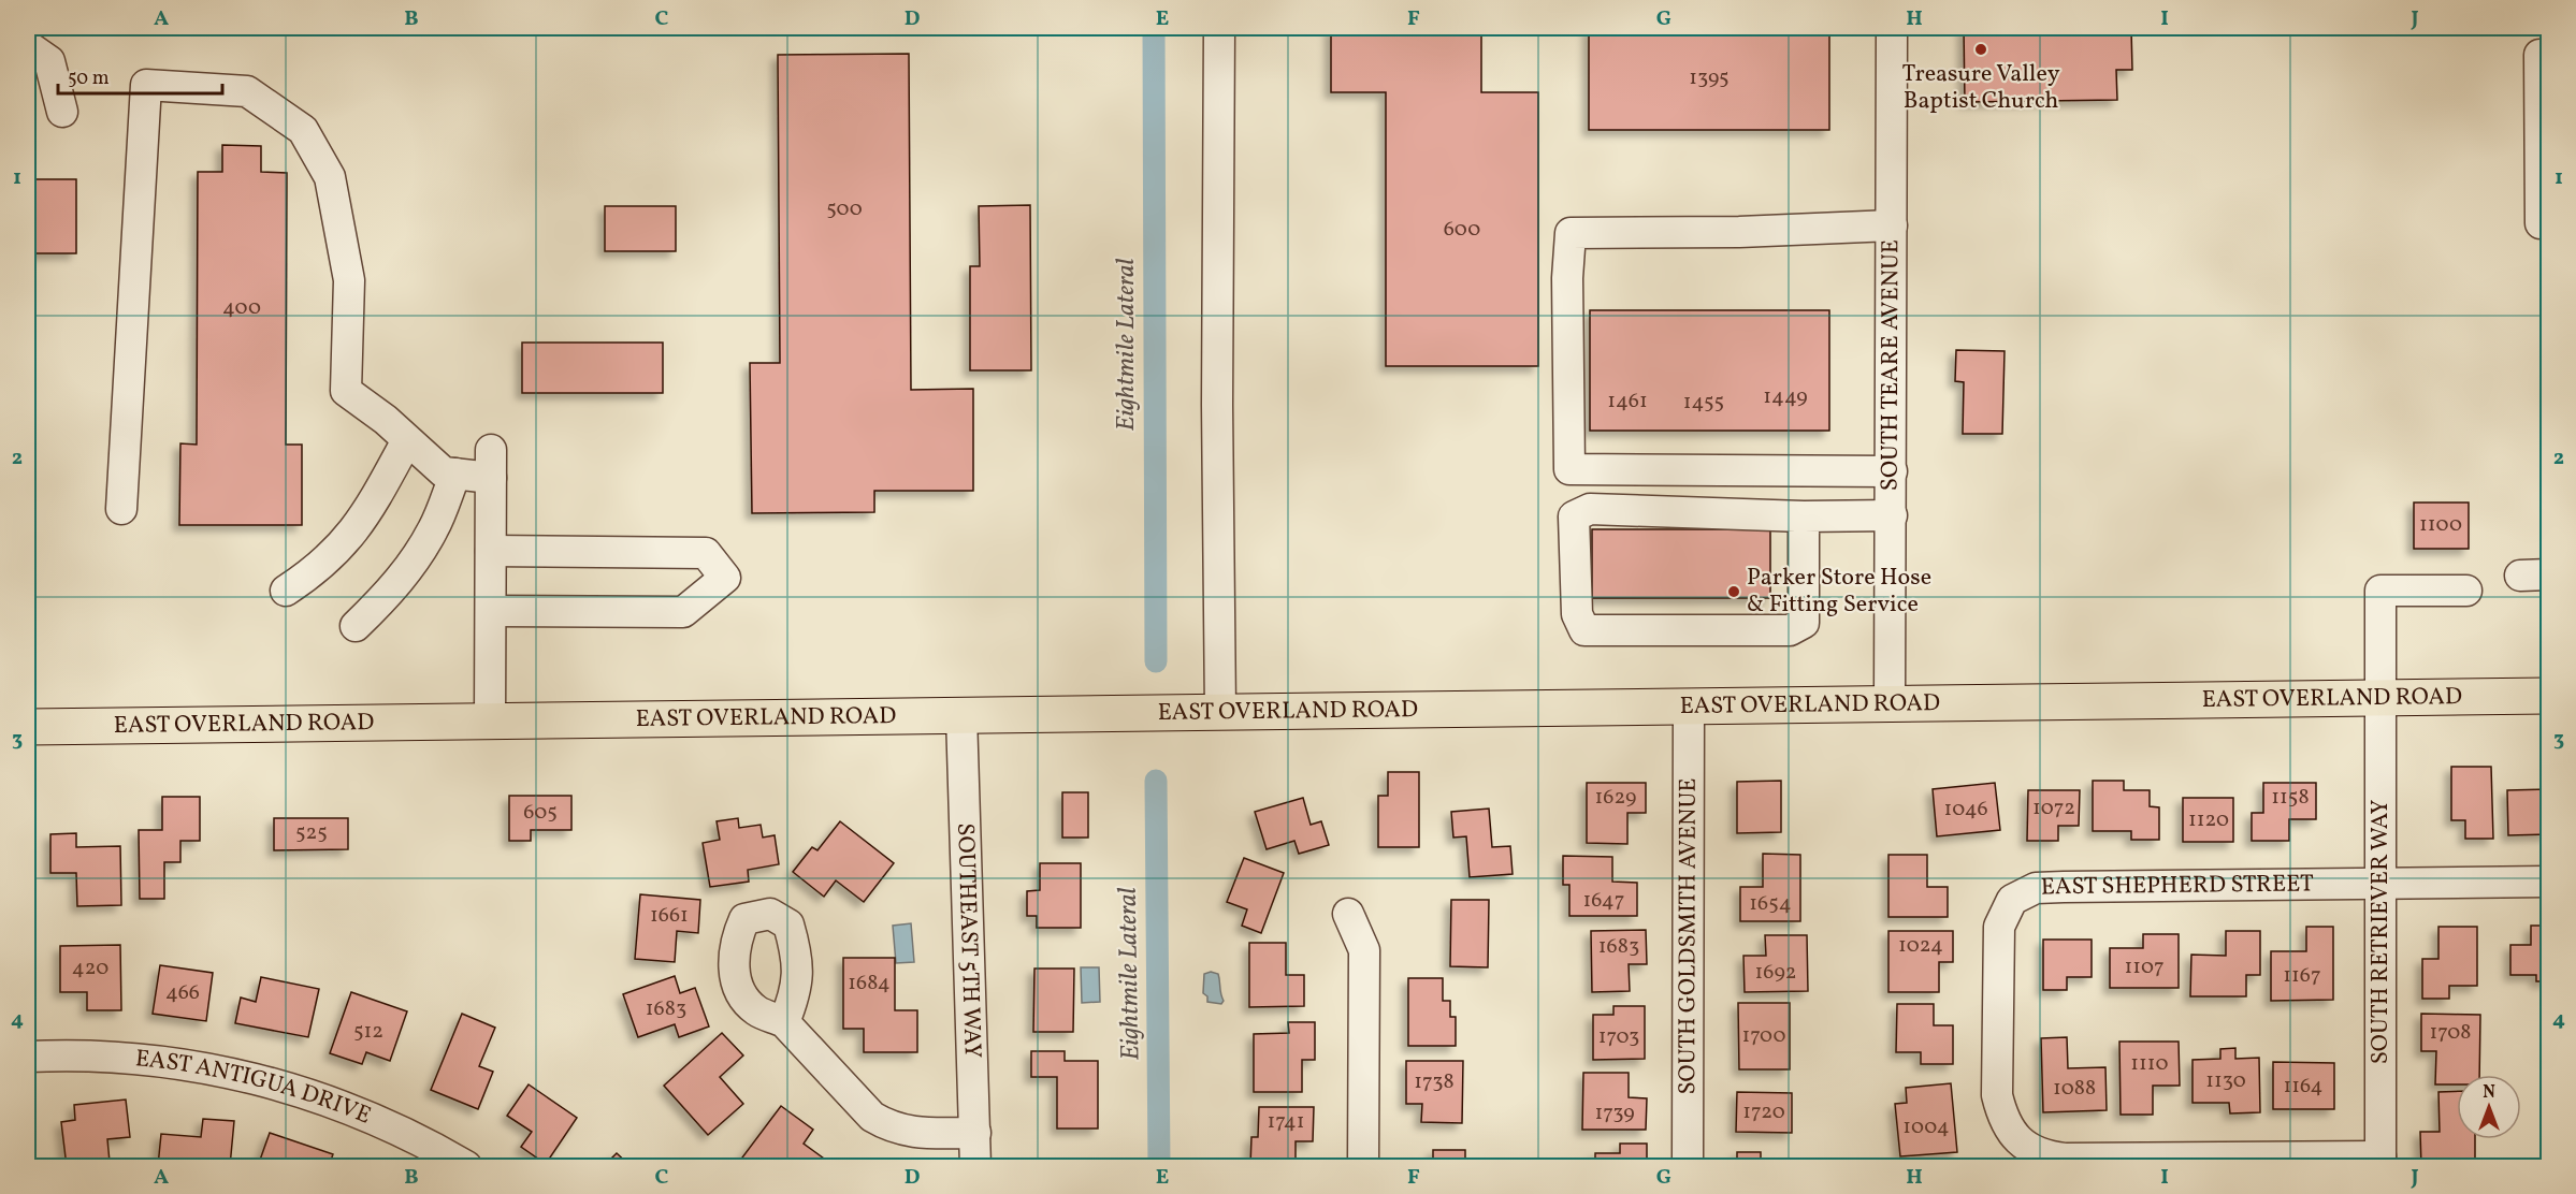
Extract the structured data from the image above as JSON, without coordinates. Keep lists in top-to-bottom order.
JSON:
{
  "streets": {
    "main road": ["EAST OVERLAND ROAD"],
    "street": [
      "SOUTH TEARE AVENUE",
      "EAST SHEPHERD STREET",
      "SOUTH RETRIEVER WAY",
      "SOUTH GOLDSMITH AVENUE",
      "SOUTHEAST 5TH WAY",
      "EAST ANTIGUA DRIVE"
    ]
  },
  "crossings": [
    ["SOUTH TEARE AVENUE", "EAST OVERLAND ROAD"],
    ["EAST OVERLAND ROAD", "SOUTH RETRIEVER WAY"],
    ["EAST OVERLAND ROAD", "SOUTH GOLDSMITH AVENUE"],
    ["EAST OVERLAND ROAD", "SOUTHEAST 5TH WAY"],
    ["EAST SHEPHERD STREET", "SOUTH RETRIEVER WAY"]
  ],
  "water": ["Eightmile Lateral"],
  "places": ["Treasure Valley Baptist Church", "Parker Store Hose & Fitting Service"],
  "house_numbers": [
    "1395",
    "500",
    "600",
    "400",
    "1449",
    "1461",
    "1455",
    "1100",
    "1629",
    "1158",
    "1072",
    "1046",
    "605",
    "1120",
    "525",
    "1647",
    "1654",
    "1661",
    "1024",
    "1683",
    "1107",
    "420",
    "1692",
    "1167",
    "1684",
    "466",
    "1683",
    "512",
    "1708",
    "1700",
    "1703",
    "1110",
    "1130",
    "1738",
    "1164",
    "1088",
    "1720",
    "1739",
    "1741",
    "1004"
  ],
  "scale_bar": "50 m",
  "north": "top",
  "grid": {
    "columns": [
      "A",
      "B",
      "C",
      "D",
      "E",
      "F",
      "G",
      "H",
      "I",
      "J"
    ],
    "rows": [
      "1",
      "2",
      "3",
      "4"
    ]
  }
}
